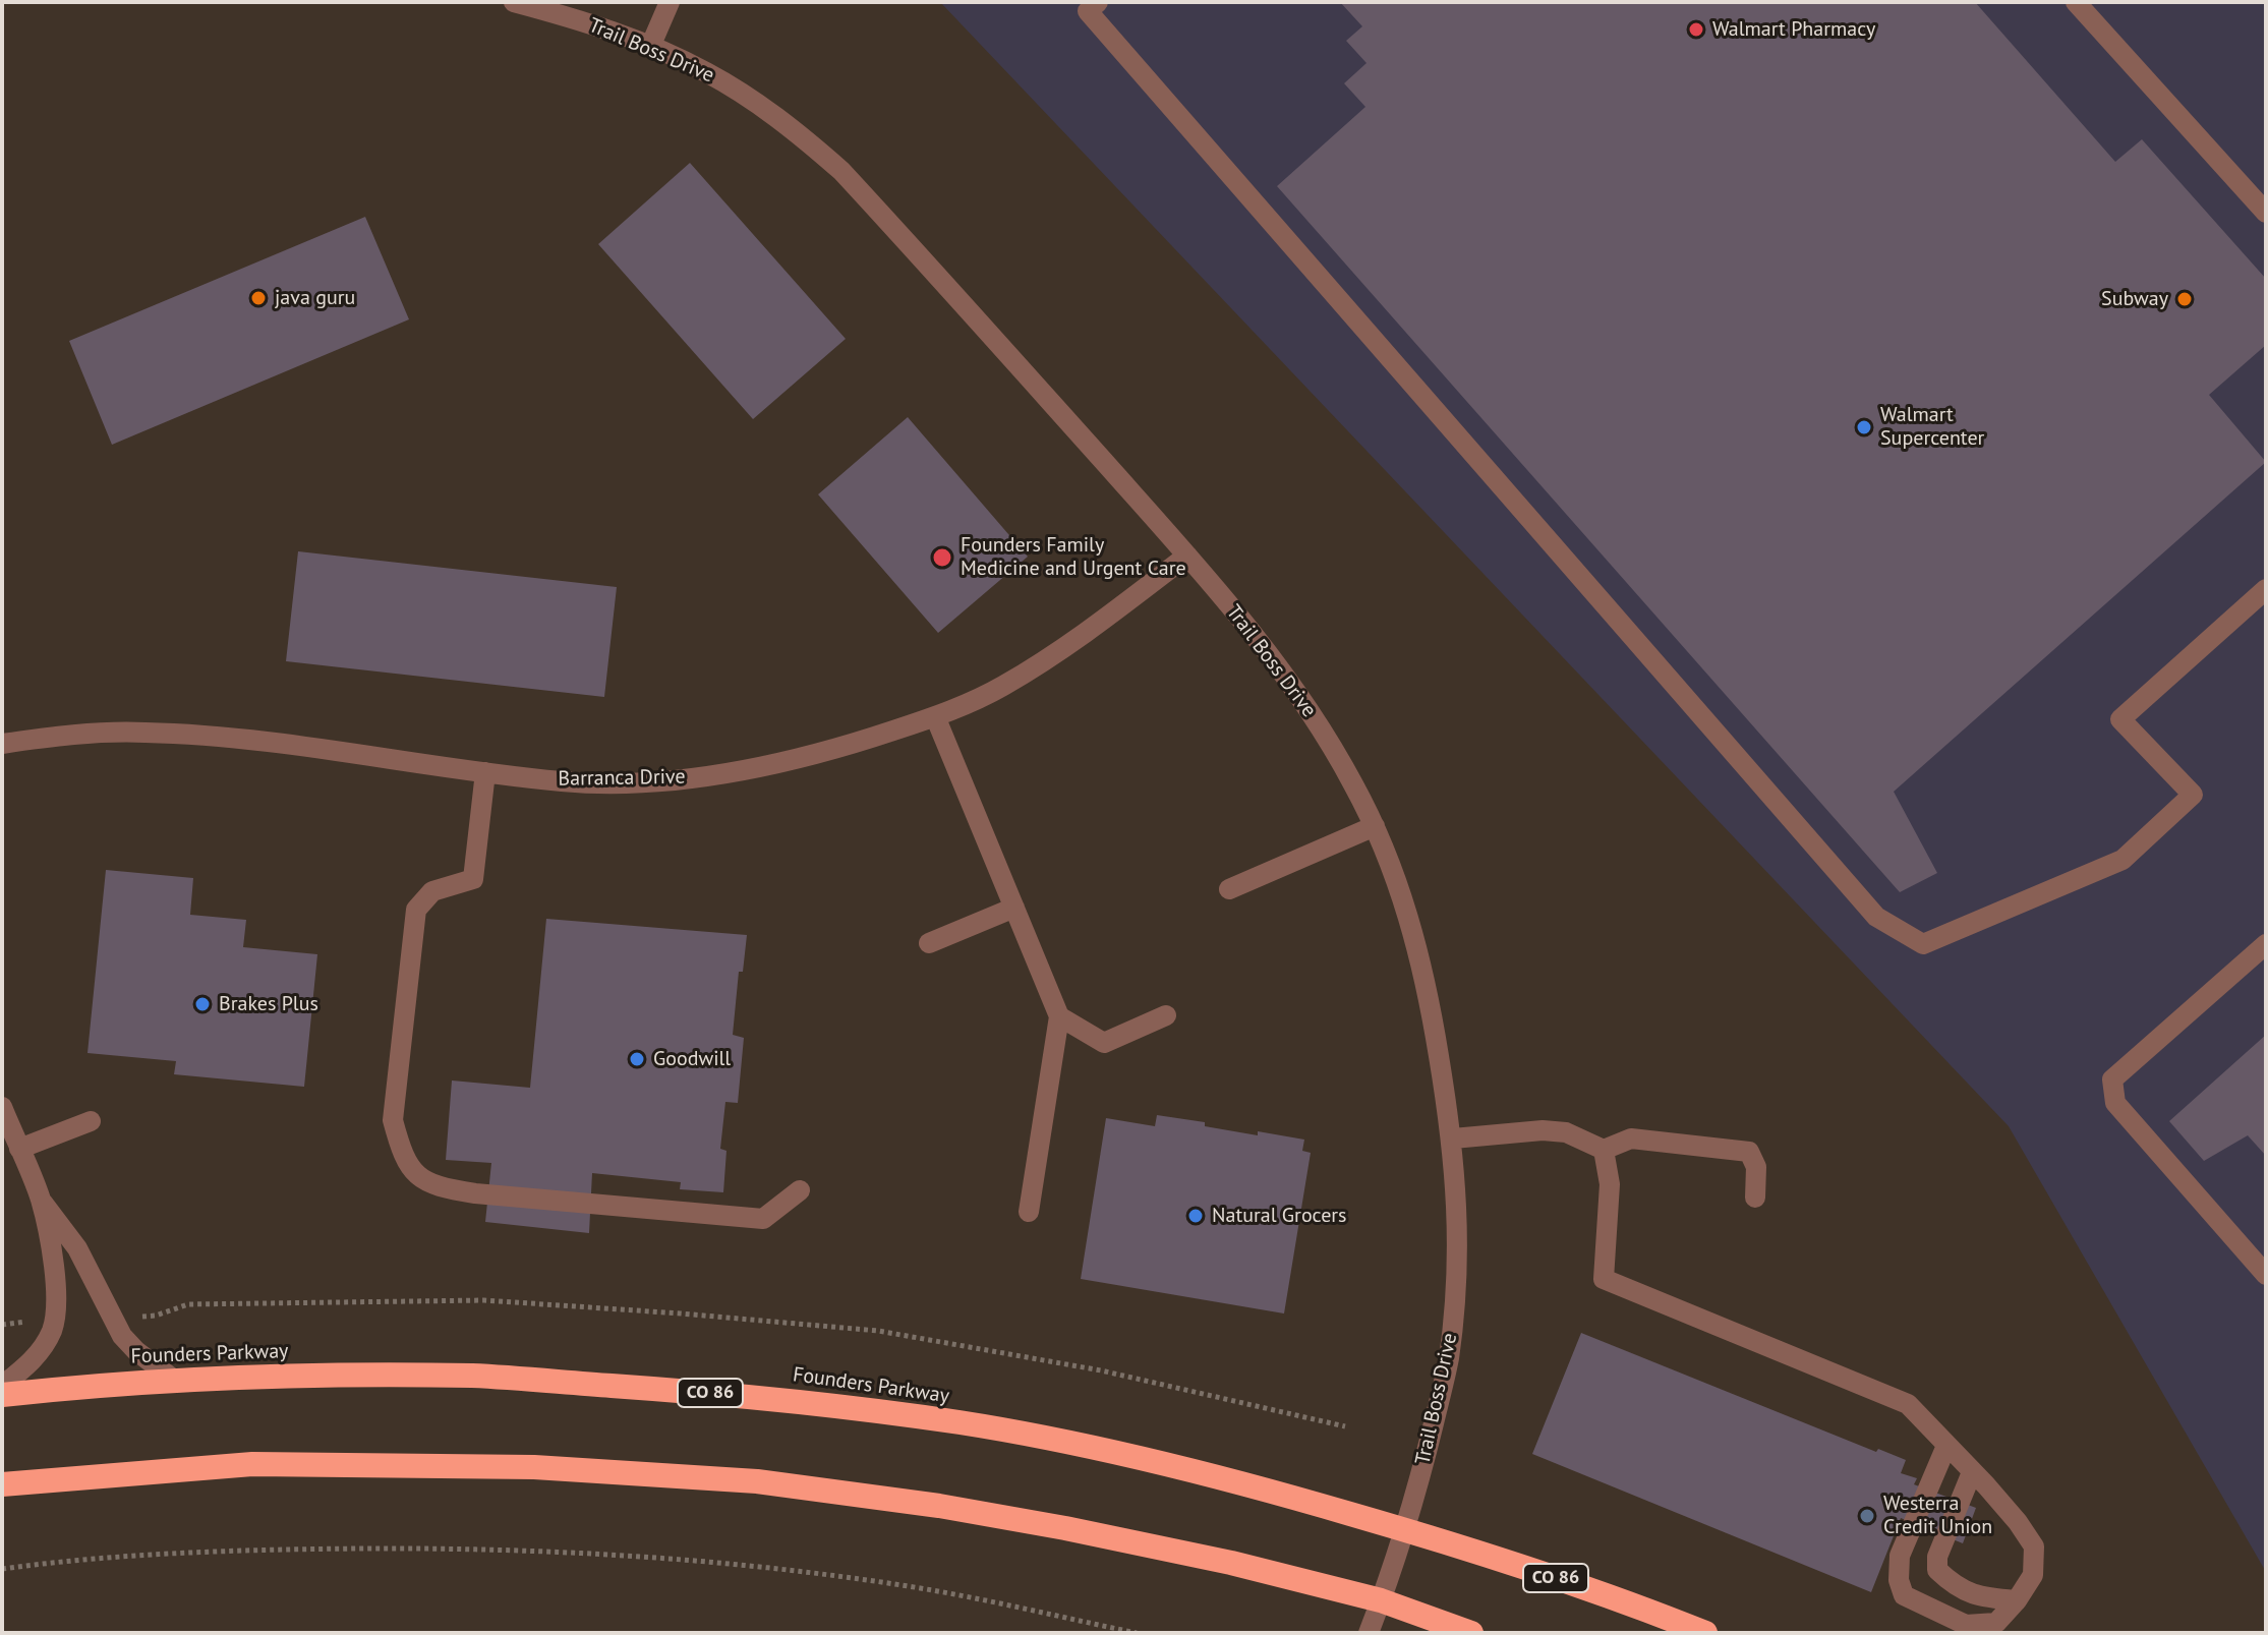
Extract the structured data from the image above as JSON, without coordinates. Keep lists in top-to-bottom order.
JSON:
{
  "streets": {
    "highway": ["Founders Parkway", "CO 86"],
    "street": ["Trail Boss Drive", "Barranca Drive"]
  },
  "crossings": [
    ["Trail Boss Drive", "Barranca Drive"],
    ["Trail Boss Drive", "Founders Parkway"]
  ],
  "places": [
    "Walmart Pharmacy",
    "java guru",
    "Subway",
    "Walmart Supercenter",
    "Founders Family Medicine and Urgent Care",
    "Brakes Plus",
    "Goodwill",
    "Natural Grocers",
    "Westerra Credit Union"
  ]
}
